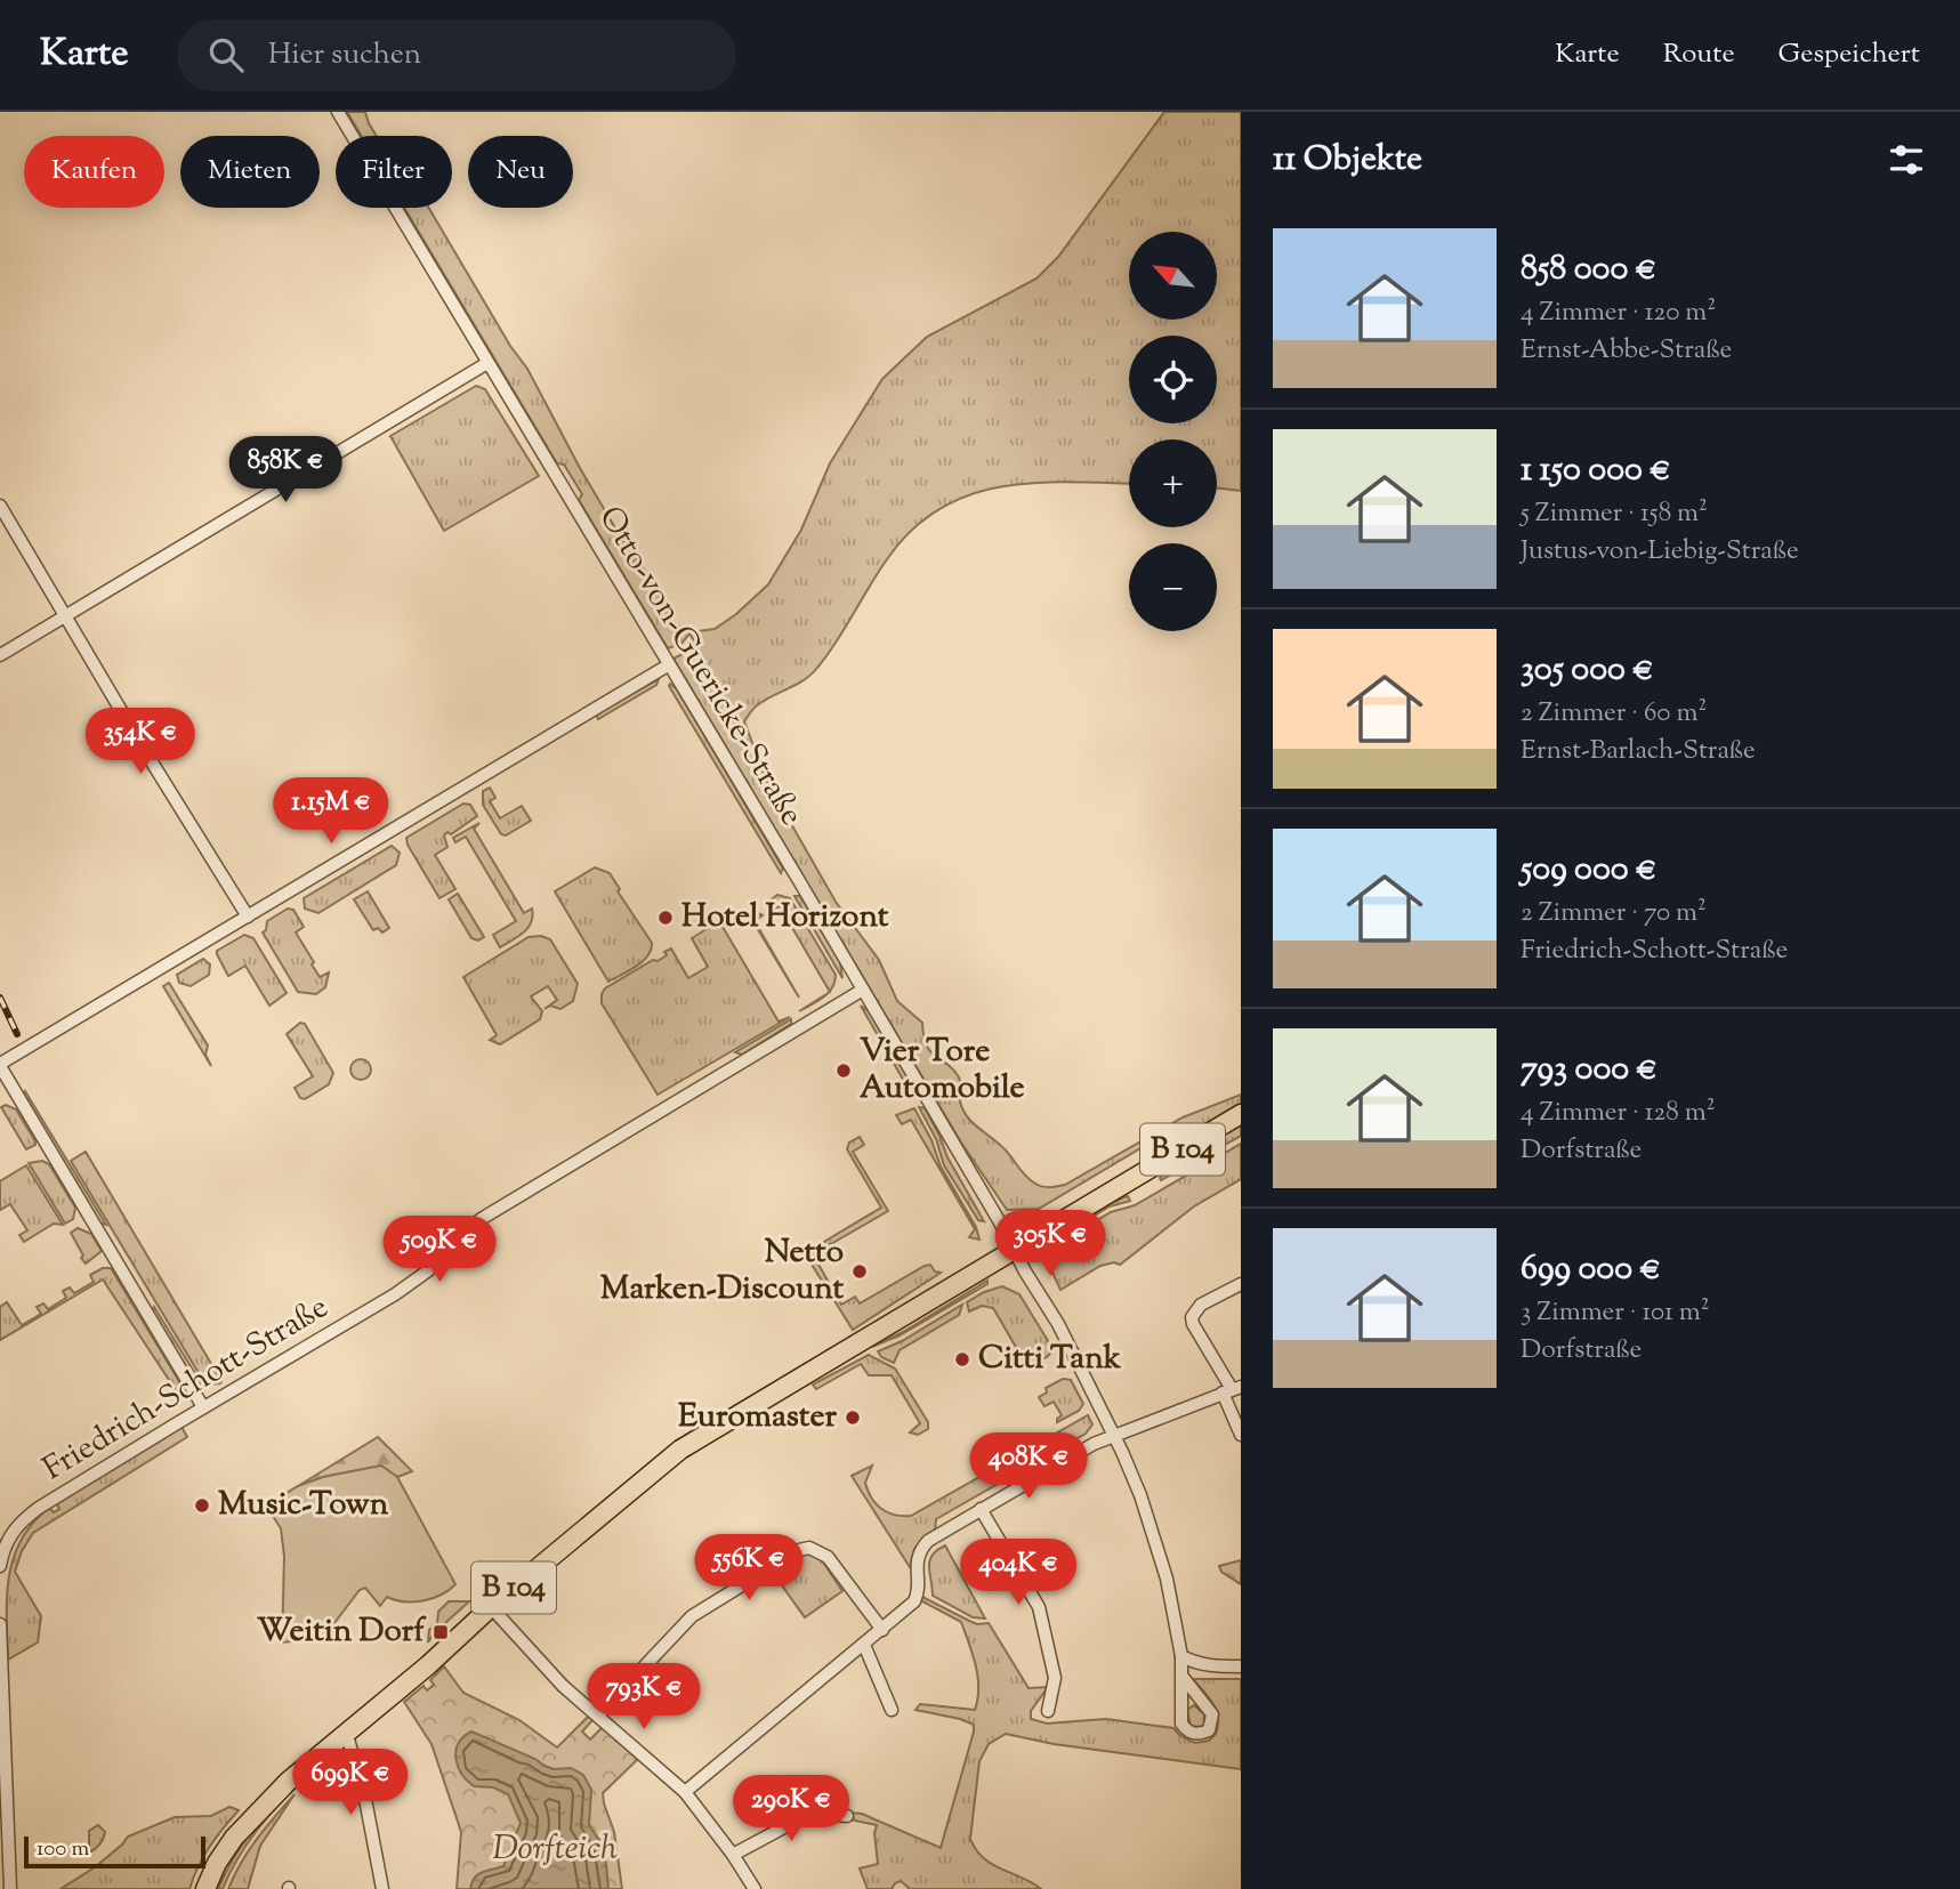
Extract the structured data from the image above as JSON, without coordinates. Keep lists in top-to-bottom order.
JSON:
{
  "streets": {
    "main road": ["B 104"],
    "street": ["Otto-von-Guericke-Straße", "Friedrich-Schott-Straße"]
  },
  "crossings": [
    ["Otto-von-Guericke-Straße", "B 104"],
    ["Otto-von-Guericke-Straße", "Friedrich-Schott-Straße"]
  ],
  "water": ["Dorfteich"],
  "places": {
    "other": [
      "Hotel Horizont",
      "Vier Tore Automobile",
      "Netto Marken-Discount",
      "Citti Tank",
      "Euromaster",
      "Music-Town"
    ],
    "transit": ["Weitin Dorf"]
  },
  "scale_bar": "100 m",
  "north": "top left",
  "page": {
    "header": "Karte",
    "search": "Hier suchen",
    "nav": ["Karte", "Route", "Gespeichert"],
    "heading": "11 Objekte",
    "chip": [
      "Kaufen",
      "Mieten",
      "Filter",
      "Neu"
    ],
    "list": [
      {
        "name": "858 000 €",
        "note": "4 Zimmer · 120 m² · Ernst-Abbe-Straße"
      },
      {
        "name": "1 150 000 €",
        "note": "5 Zimmer · 158 m² · Justus-von-Liebig-Straße"
      },
      {
        "name": "305 000 €",
        "note": "2 Zimmer · 60 m² · Ernst-Barlach-Straße"
      },
      {
        "name": "509 000 €",
        "note": "2 Zimmer · 70 m² · Friedrich-Schott-Straße"
      },
      {
        "name": "793 000 €",
        "note": "4 Zimmer · 128 m² · Dorfstraße"
      },
      {
        "name": "699 000 €",
        "note": "3 Zimmer · 101 m² · Dorfstraße"
      }
    ],
    "map_buttons": ["+", "−"],
    "price": [
      "858K €",
      "354K €",
      "1.15M €",
      "305K €",
      "509K €",
      "408K €",
      "556K €",
      "404K €",
      "793K €",
      "699K €",
      "290K €"
    ],
    "scale": "100 m"
  }
}
